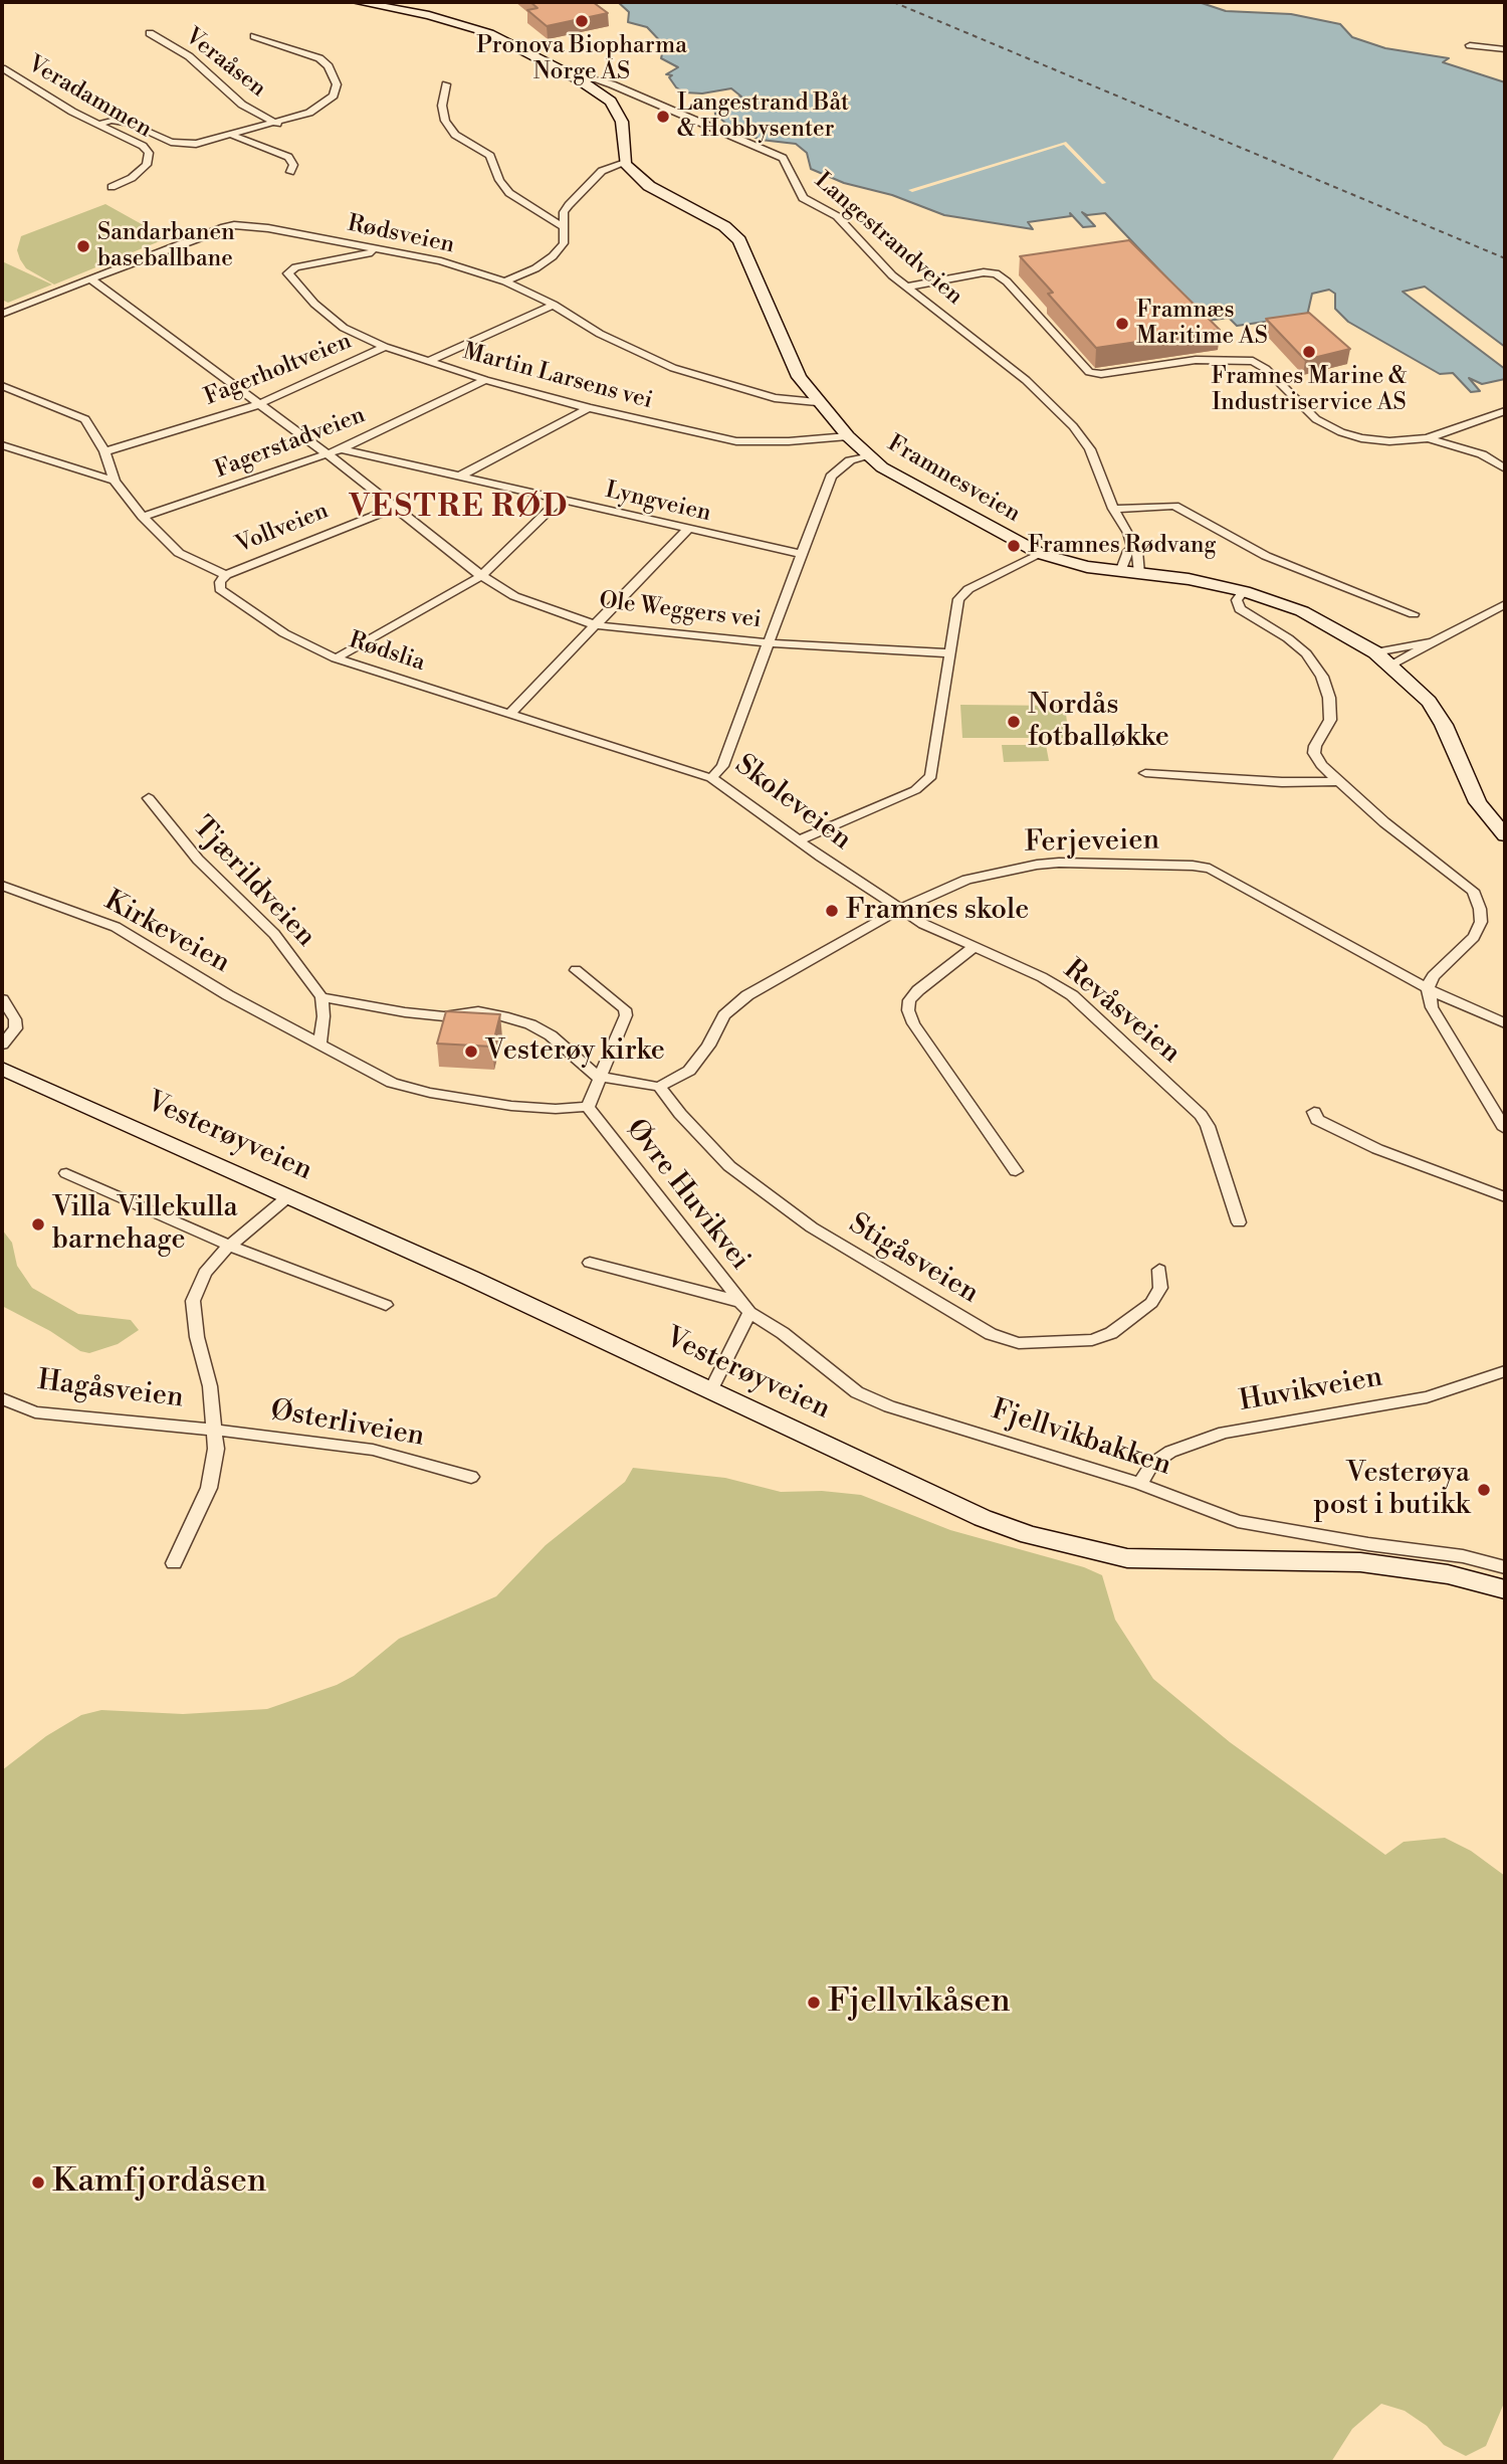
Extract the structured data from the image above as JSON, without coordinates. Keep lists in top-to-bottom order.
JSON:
{
  "streets": {
    "main road": ["Framnesveien", "Vesterøyveien"],
    "street": [
      "Veraåsen",
      "Veradammen",
      "Rødsveien",
      "Langestrandveien",
      "Fagerholtveien",
      "Martin Larsens vei",
      "Fagerstadveien",
      "Lyngveien",
      "Vollveien",
      "Ole Weggers vei",
      "Rødslia",
      "Skoleveien",
      "Ferjeveien",
      "Tjærildveien",
      "Kirkeveien",
      "Revåsveien",
      "Øvre Huvikvei",
      "Stigåsveien",
      "Hagåsveien",
      "Huvikveien",
      "Østerliveien",
      "Fjellvikbakken"
    ]
  },
  "crossings": [
    ["Rødsveien", "Martin Larsens vei"],
    ["Rødsveien", "Framnesveien"],
    ["Rødsveien", "Ole Weggers vei"],
    ["Langestrandveien", "Framnesveien"],
    ["Fagerholtveien", "Martin Larsens vei"],
    ["Fagerholtveien", "Ole Weggers vei"],
    ["Martin Larsens vei", "Fagerstadveien"],
    ["Martin Larsens vei", "Framnesveien"],
    ["Fagerstadveien", "Lyngveien"],
    ["Fagerstadveien", "Ole Weggers vei"],
    ["Framnesveien", "Skoleveien"],
    ["Lyngveien", "Skoleveien"],
    ["Vollveien", "Ole Weggers vei"],
    ["Vollveien", "Rødslia"],
    ["Ole Weggers vei", "Skoleveien"],
    ["Rødslia", "Skoleveien"],
    ["Skoleveien", "Ferjeveien"],
    ["Skoleveien", "Revåsveien"],
    ["Ferjeveien", "Revåsveien"],
    ["Ferjeveien", "Stigåsveien"],
    ["Kirkeveien", "Øvre Huvikvei"],
    ["Øvre Huvikvei", "Fjellvikbakken"],
    ["Hagåsveien", "Østerliveien"],
    ["Huvikveien", "Fjellvikbakken"]
  ],
  "districts": ["VESTRE RØD"],
  "places": [
    "Pronova Biopharma Norge AS",
    "Langestrand Båt & Hobbysenter",
    "Sandarbanen baseballbane",
    "Framnæs Maritime AS",
    "Framnes Marine & Industriservice AS",
    "Framnes Rødvang",
    "Nordås fotballøkke",
    "Framnes skole",
    "Vesterøy kirke",
    "Villa Villekulla barnehage",
    "Vesterøya post i butikk",
    "Fjellvikåsen",
    "Kamfjordåsen"
  ]
}
